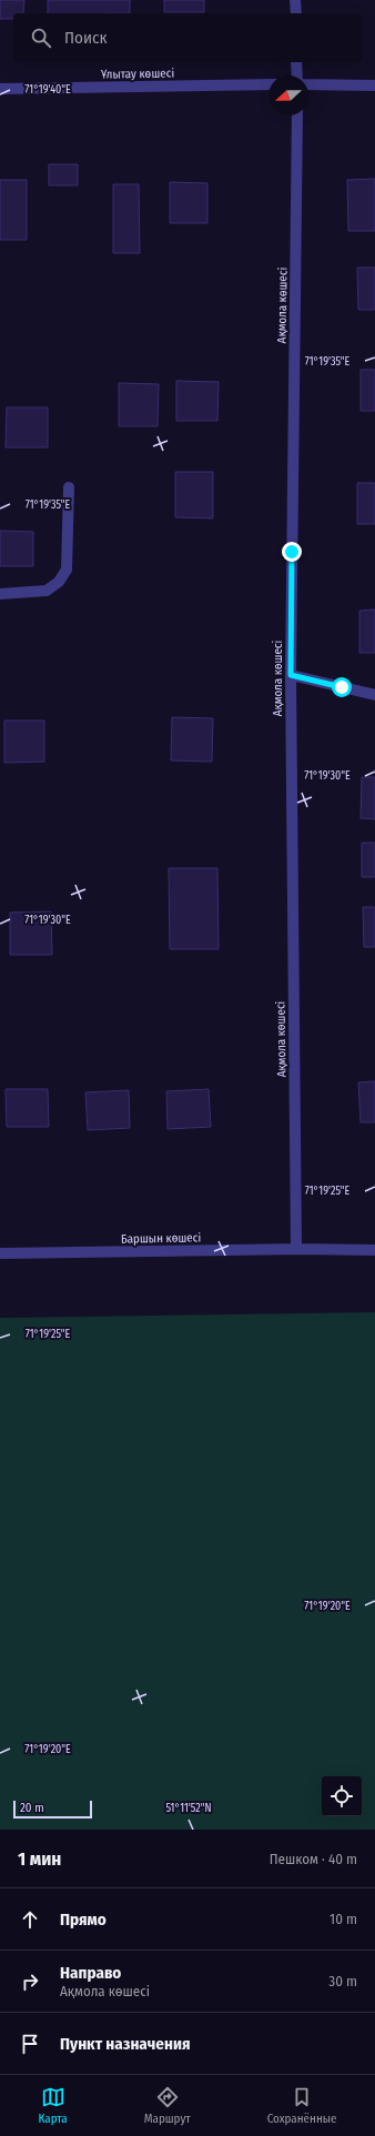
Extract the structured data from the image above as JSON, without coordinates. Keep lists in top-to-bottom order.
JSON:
{
  "streets": {
    "street": ["Ұлытау көшесі", "Ақмола көшесі", "Баршын көшесі"]
  },
  "crossings": [
    ["Ақмола көшесі", "Баршын көшесі"]
  ],
  "scale_bar": "20 m",
  "north": "left",
  "page": {
    "search": "Поиск",
    "scale": "20 m",
    "heading": ["1 мин", "Пешком · 40 m"],
    "list": [
      ["Прямо", "10 m"],
      ["Направо", "Ақмола көшесі", "30 m"],
      "Пункт назначения"
    ],
    "nav": ["Карта", "Маршрут", "Сохранённые"]
  },
  "coordinates": [
    "71°19'40\"E",
    "71°19'35\"E",
    "71°19'30\"E",
    "71°19'25\"E",
    "71°19'20\"E",
    "51°11'52\"N"
  ]
}
